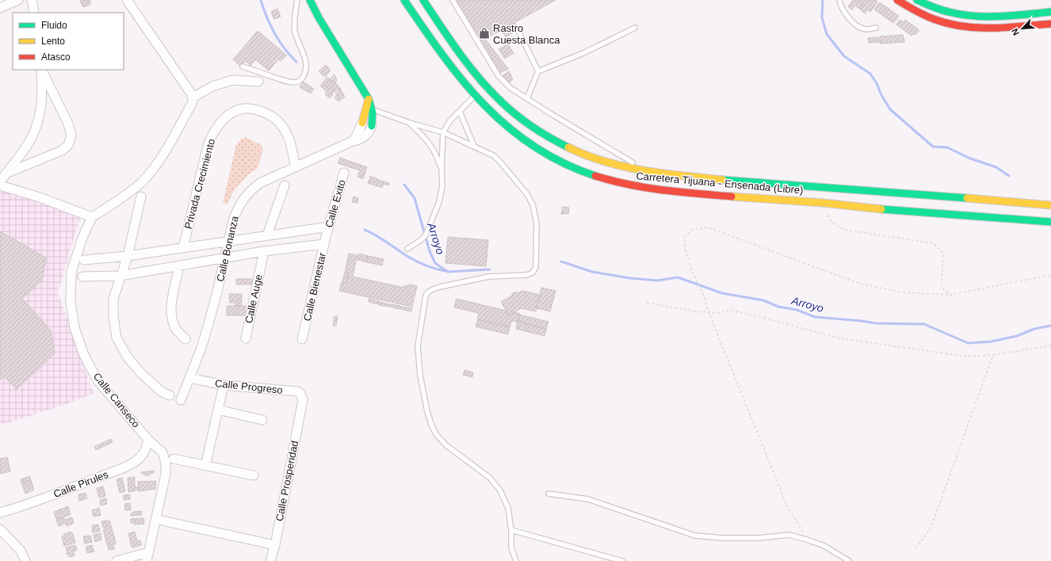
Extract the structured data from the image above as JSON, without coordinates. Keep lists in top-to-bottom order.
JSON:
{
  "streets": {
    "main road": ["Carretera Tijuana - Ensenada (Libre)", "Calle Bonanza"],
    "street": [
      "Privada Crecimiento",
      "Calle Exito",
      "Calle Bienestar",
      "Calle Auge",
      "Calle Progreso",
      "Calle Canseco",
      "Calle Prosperidad",
      "Calle Pirules"
    ]
  },
  "crossings": [
    ["Privada Crecimiento", "Calle Bonanza"],
    ["Calle Exito", "Calle Bienestar"],
    ["Calle Bonanza", "Calle Progreso"],
    ["Calle Progreso", "Calle Prosperidad"],
    ["Calle Canseco", "Calle Pirules"]
  ],
  "water": ["Arroyo"],
  "places": {
    "shop": ["Rastro Cuesta Blanca"]
  },
  "legend": ["Fluido", "Lento", "Atasco"],
  "north": "bottom left"
}
